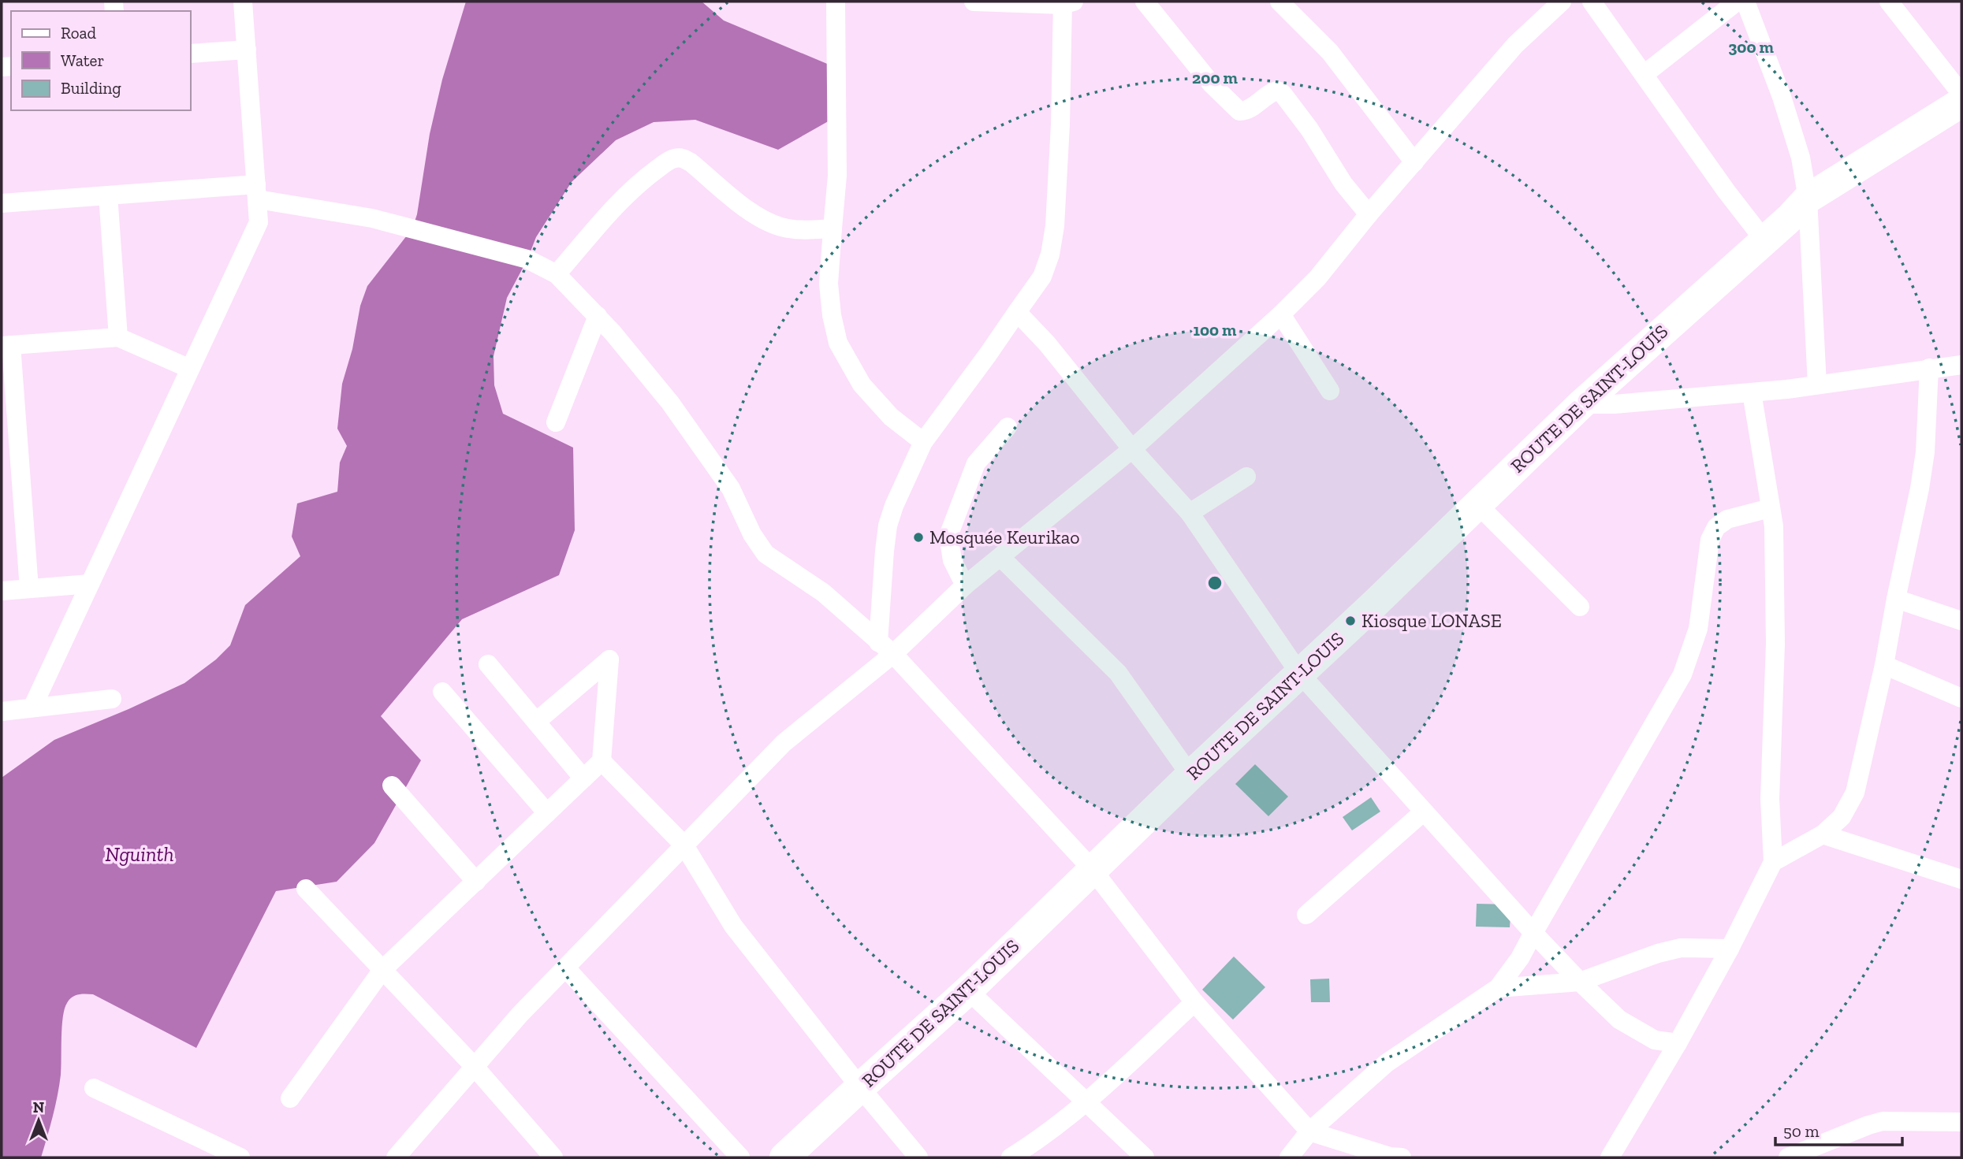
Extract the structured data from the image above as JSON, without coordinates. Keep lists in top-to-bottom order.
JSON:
{
  "streets": {
    "main road": ["ROUTE DE SAINT-LOUIS"]
  },
  "water": ["Nguinth"],
  "places": ["Mosquée Keurikao", "Kiosque LONASE"],
  "legend": ["Road", "Water", "Building"],
  "scale_bar": "50 m",
  "north": "top",
  "rings": ["300 m", "200 m", "100 m"]
}
